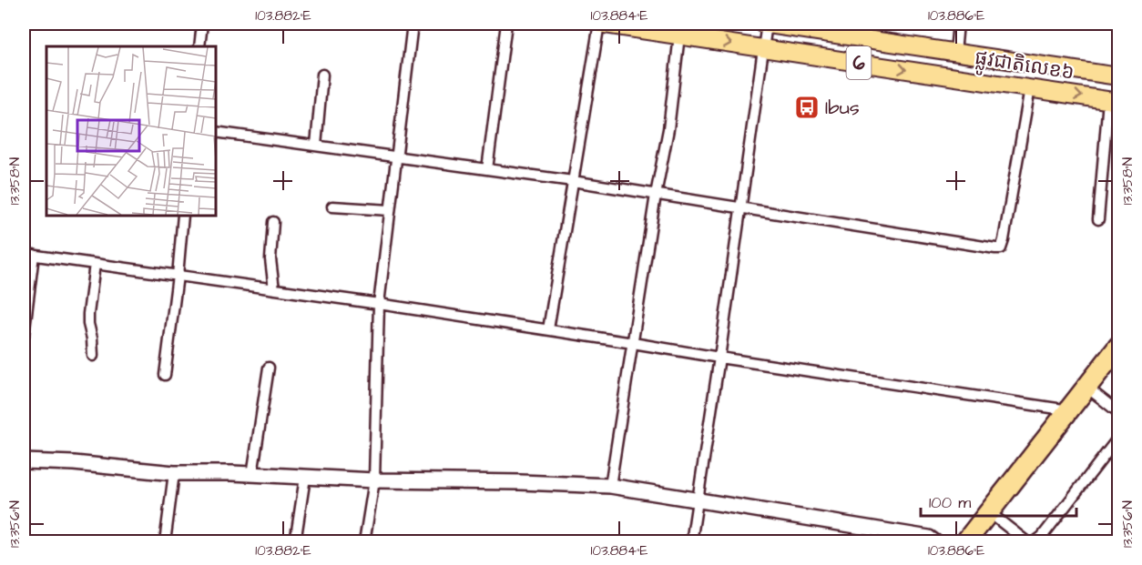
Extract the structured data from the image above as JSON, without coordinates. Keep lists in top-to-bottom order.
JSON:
{
  "streets": {
    "main road": ["6", "ផ្លូវជាតិលេខ៦"]
  },
  "places": {
    "bus stop": ["Ibus"]
  },
  "scale_bar": "100 m",
  "coordinates": [
    "103.882°E",
    "103.884°E",
    "103.886°E",
    "13.358°N",
    "13.356°N"
  ]
}
